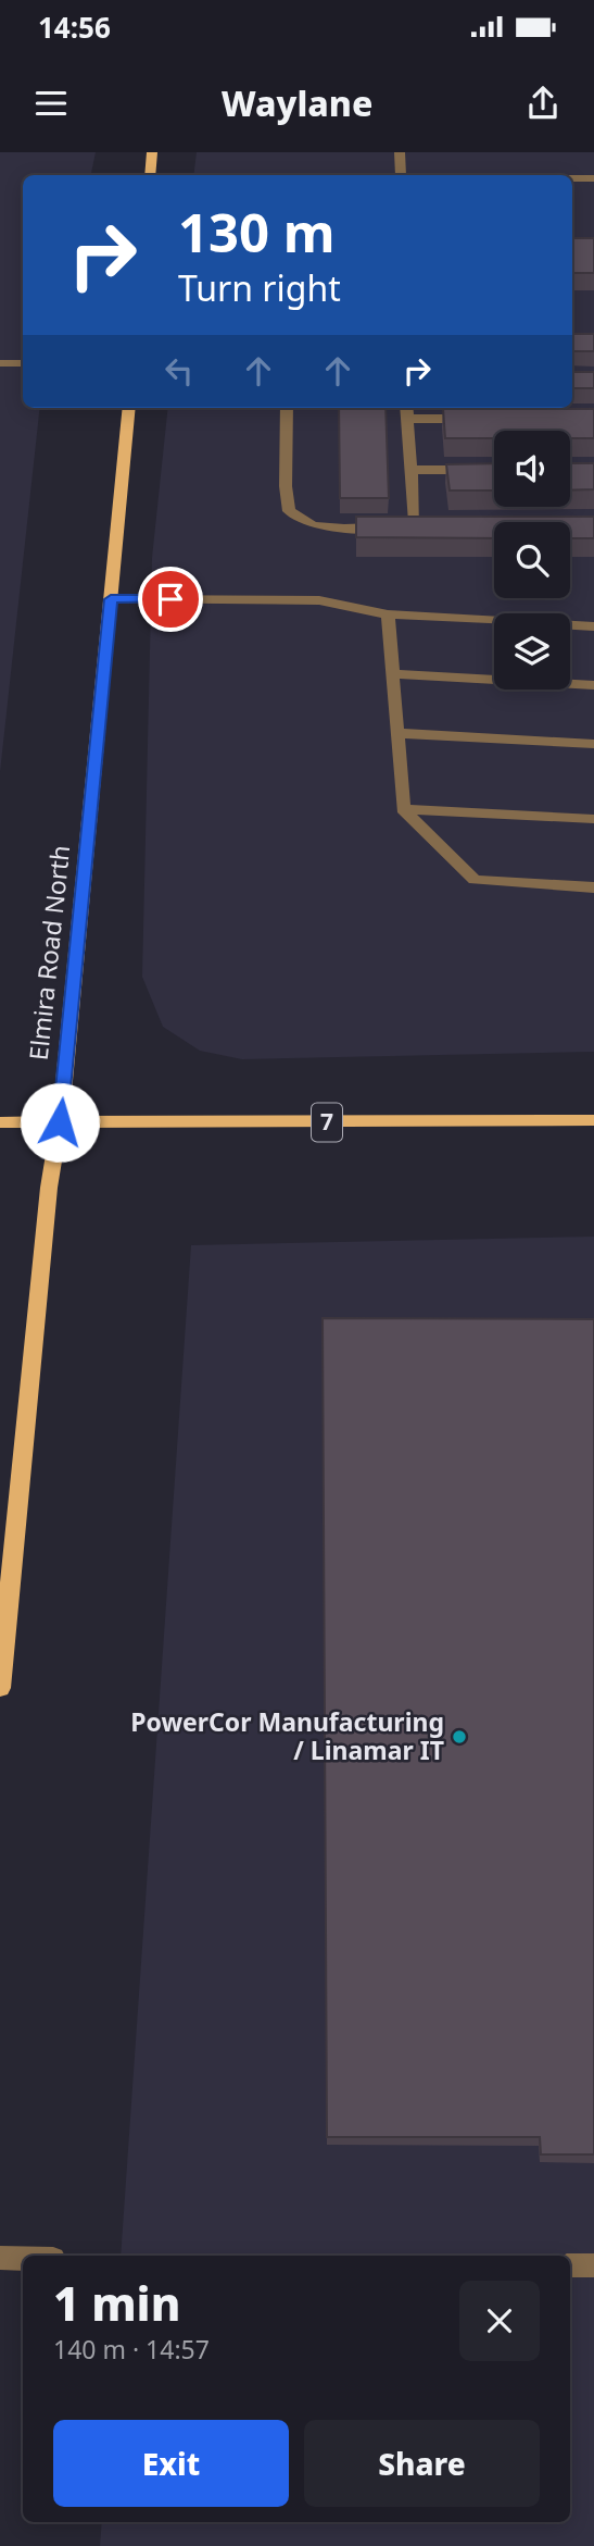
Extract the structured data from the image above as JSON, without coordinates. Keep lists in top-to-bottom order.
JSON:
{
  "streets": {
    "main road": ["Elmira Road North", "7"]
  },
  "crossings": [
    ["Elmira Road North", "7"]
  ],
  "places": ["PowerCor Manufacturing / Linamar IT"],
  "page": {
    "status": "14:56",
    "header": "Waylane",
    "turn": ["130 m", "Turn right"],
    "heading": ["1 min", "140 m · 14:57"],
    "buttons": ["Exit", "Share"]
  }
}
